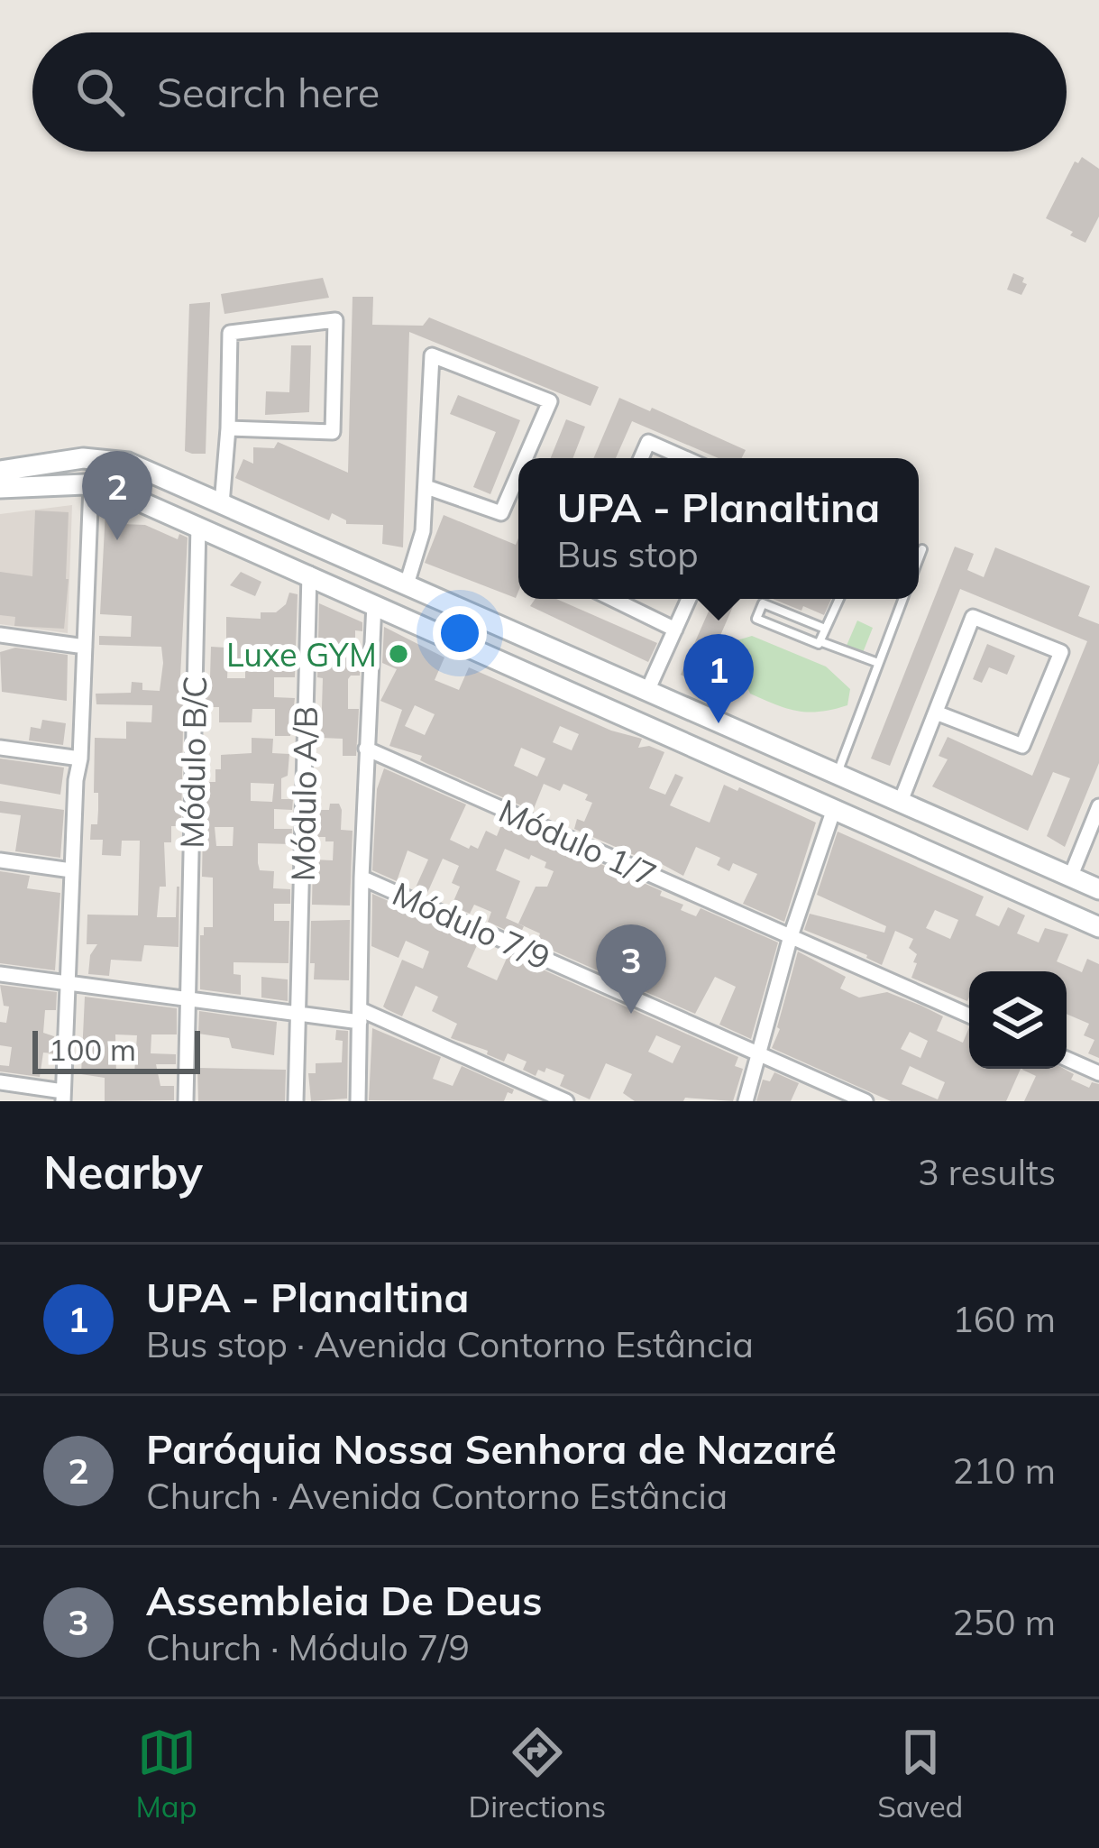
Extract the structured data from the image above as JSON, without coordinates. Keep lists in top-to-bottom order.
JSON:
{
  "streets": {
    "street": [
      "Módulo B/C",
      "Módulo A/B",
      "Módulo 1/7",
      "Módulo 7/9"
    ]
  },
  "places": ["Luxe GYM"],
  "scale_bar": "100 m",
  "page": {
    "search": "Search here",
    "pins": ["2", "1", "3"],
    "popup": ["UPA - Planaltina", "Bus stop"],
    "scale": "100 m",
    "heading": ["Nearby", "3 results"],
    "list": [
      {
        "mark": "1",
        "name": "UPA - Planaltina",
        "note": "Bus stop · Avenida Contorno Estância",
        "value": "160 m"
      },
      {
        "mark": "2",
        "name": "Paróquia Nossa Senhora de Nazaré",
        "note": "Church · Avenida Contorno Estância",
        "value": "210 m"
      },
      {
        "mark": "3",
        "name": "Assembleia De Deus",
        "note": "Church · Módulo 7/9",
        "value": "250 m"
      }
    ],
    "nav": ["Map", "Directions", "Saved"]
  }
}
